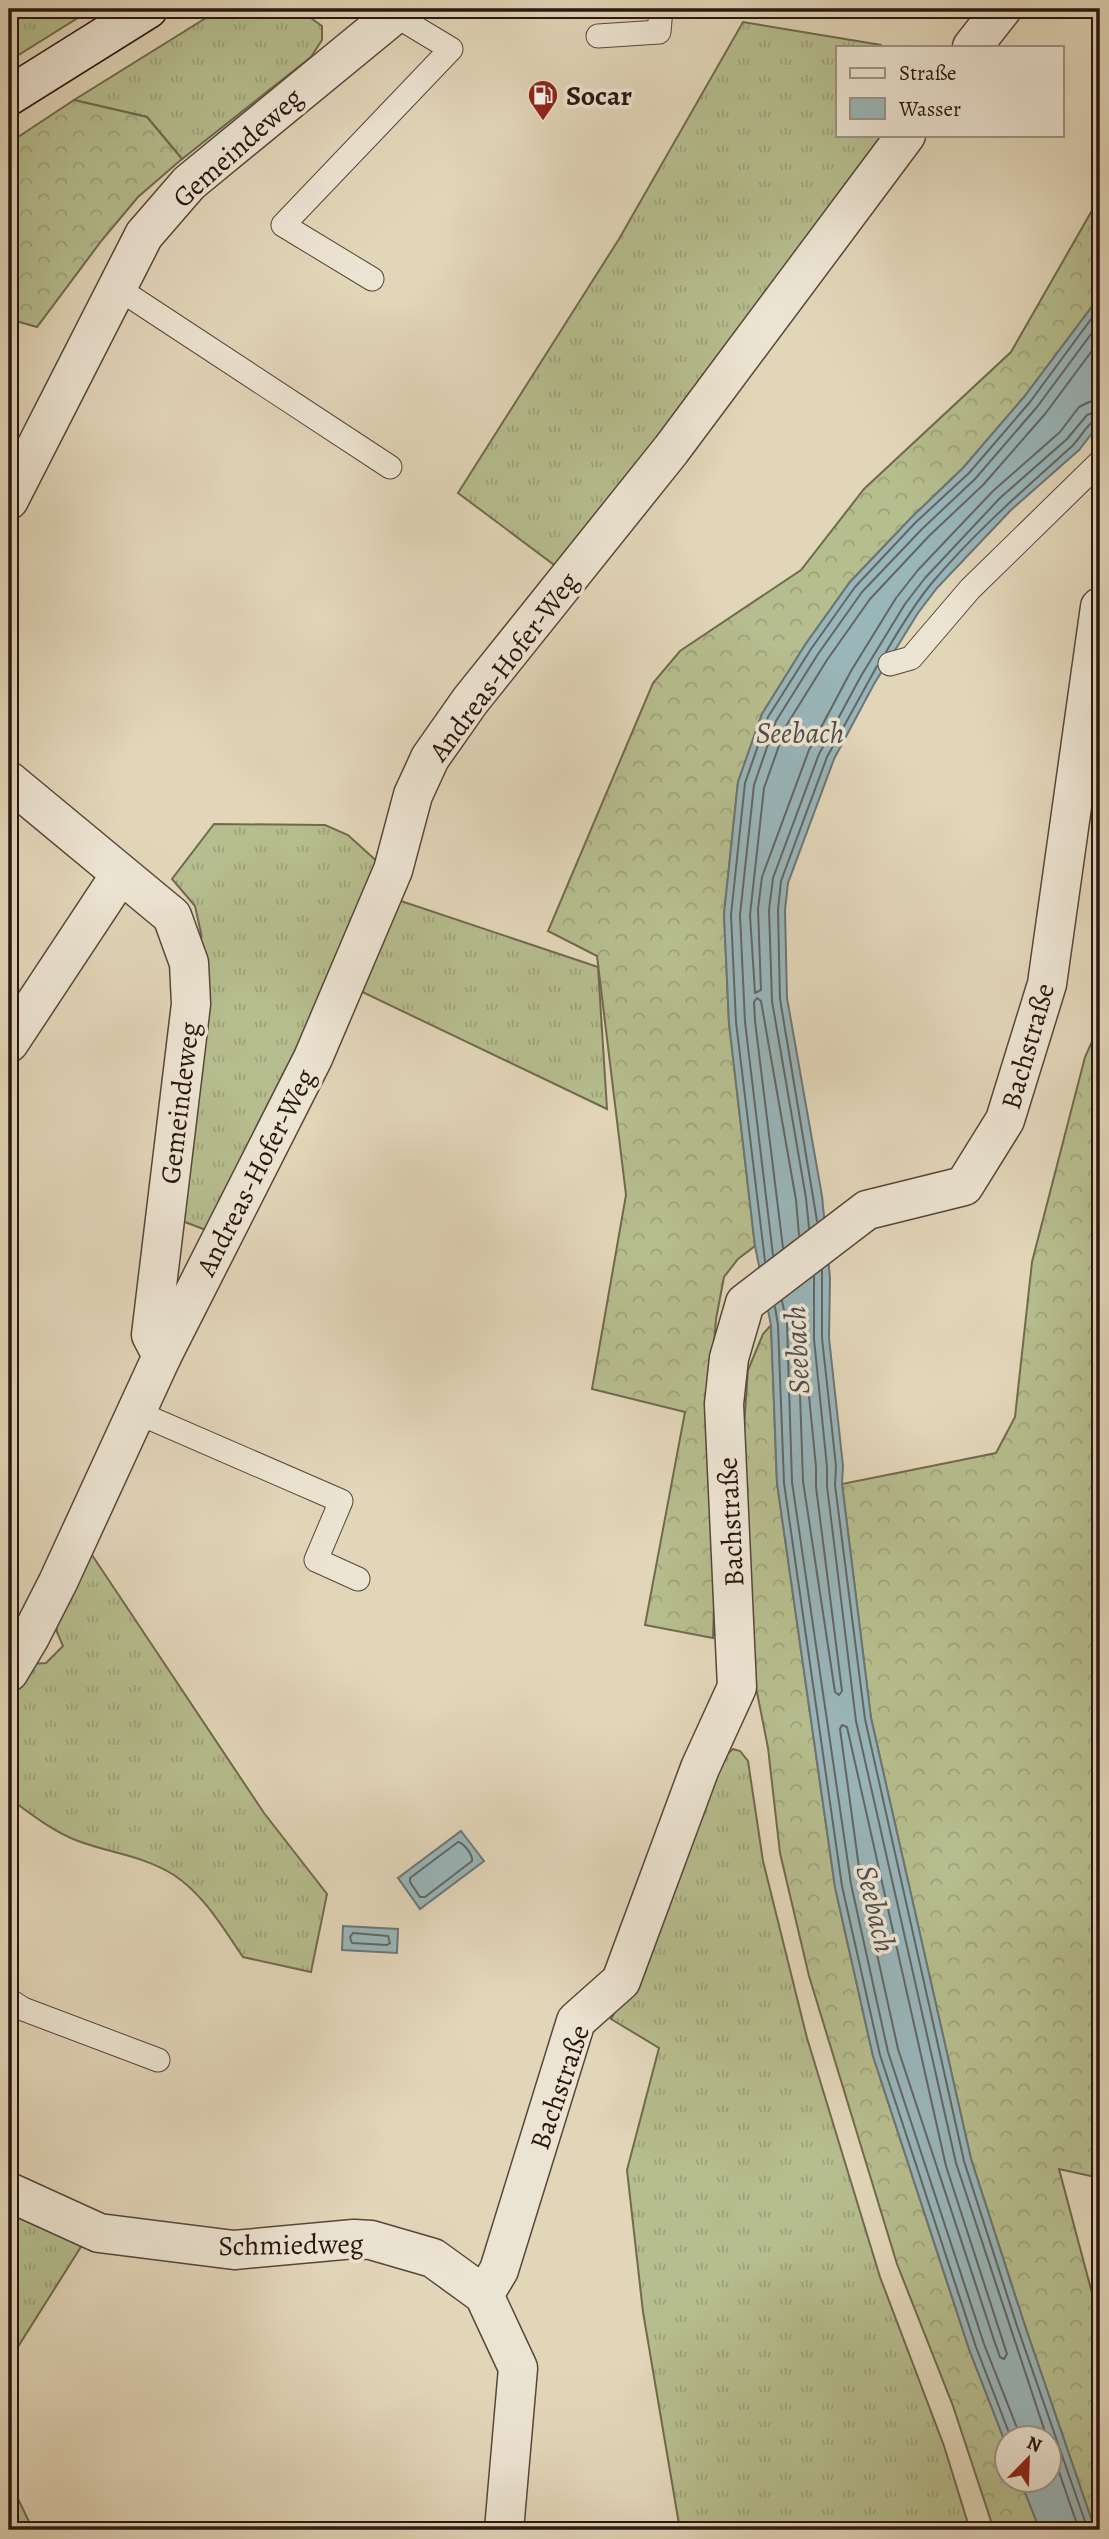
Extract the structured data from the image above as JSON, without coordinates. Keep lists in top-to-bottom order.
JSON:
{
  "streets": {
    "street": [
      "Gemeindeweg",
      "Andreas-Hofer-Weg",
      "Bachstraße",
      "Schmiedweg"
    ]
  },
  "crossings": [
    ["Gemeindeweg", "Andreas-Hofer-Weg"],
    ["Bachstraße", "Schmiedweg"]
  ],
  "water": ["Seebach"],
  "places": {
    "fuel station": ["Socar"]
  },
  "legend": ["Straße", "Wasser"],
  "north": "top right"
}
